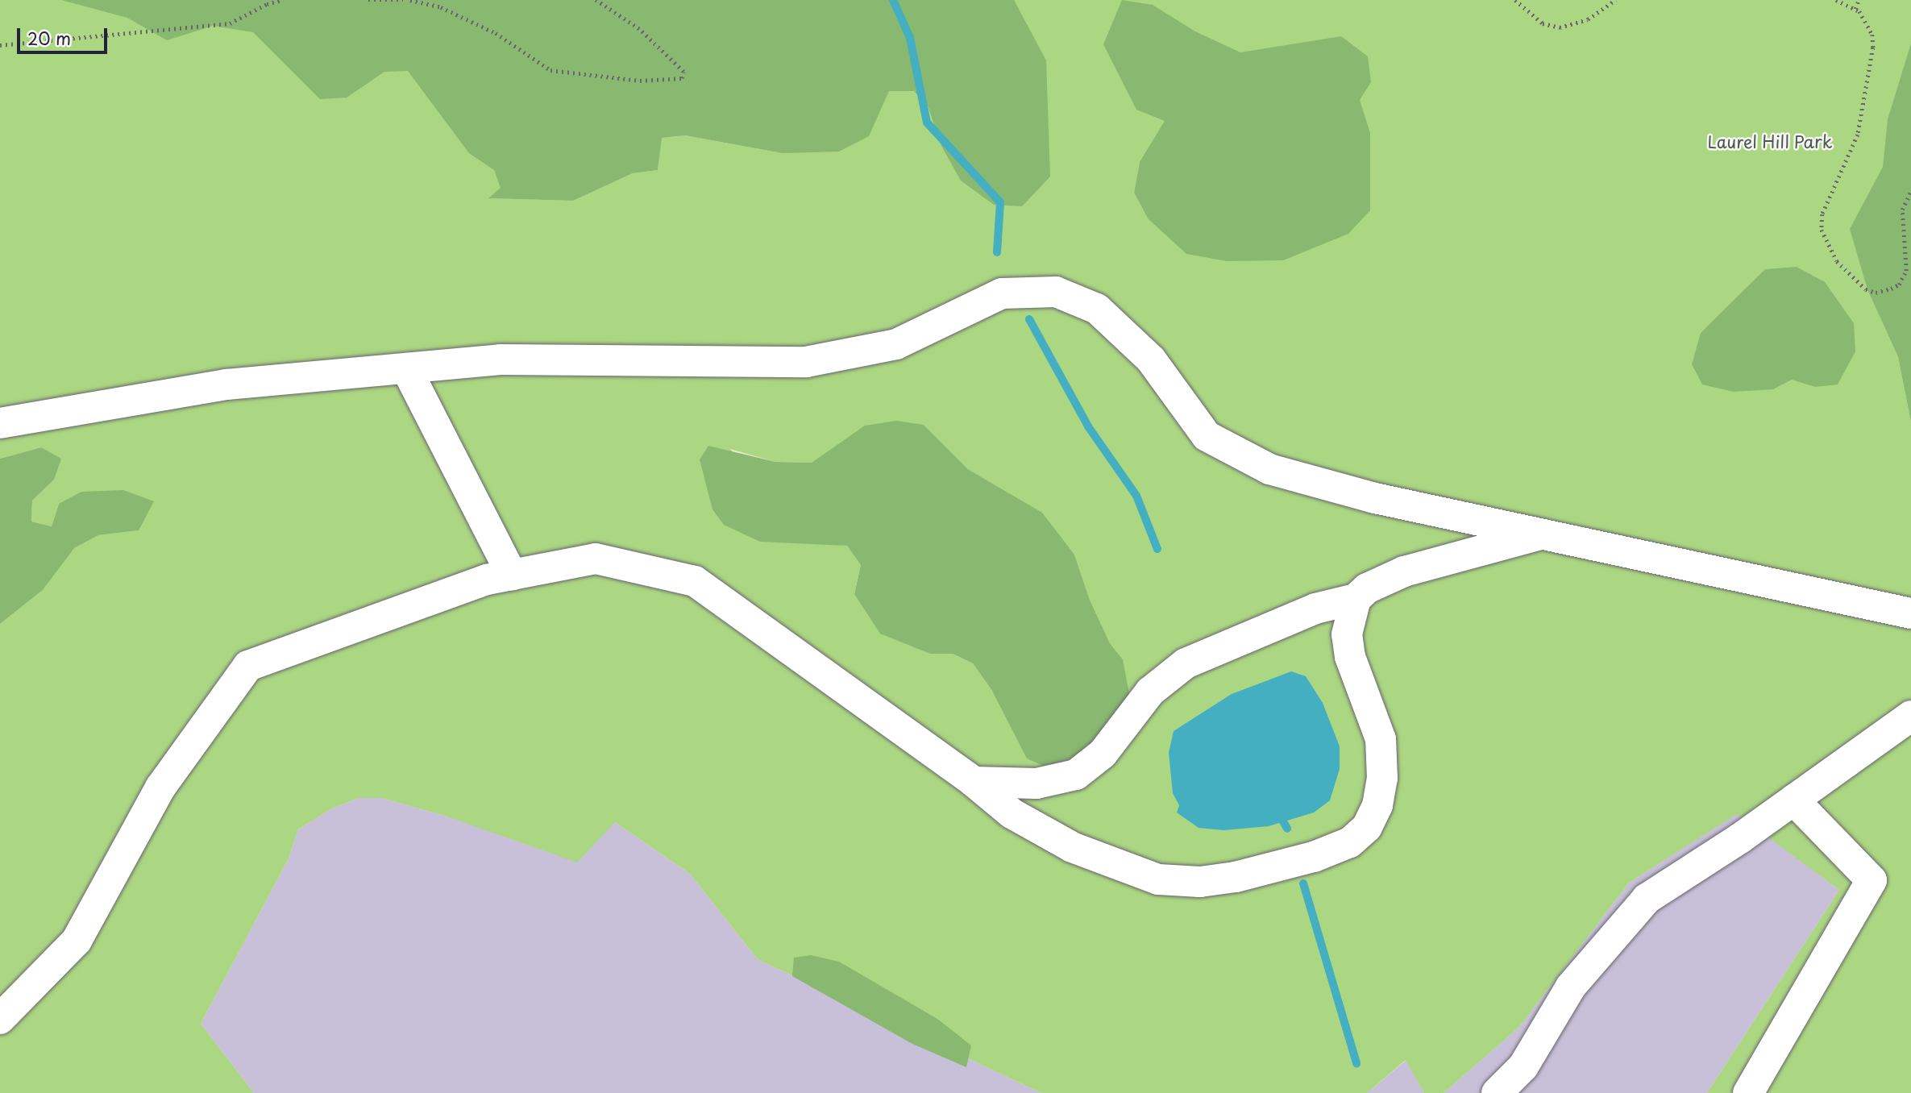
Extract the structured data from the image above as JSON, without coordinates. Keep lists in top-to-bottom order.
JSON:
{
  "parks": ["Laurel Hill Park"],
  "scale_bar": "20 m"
}
